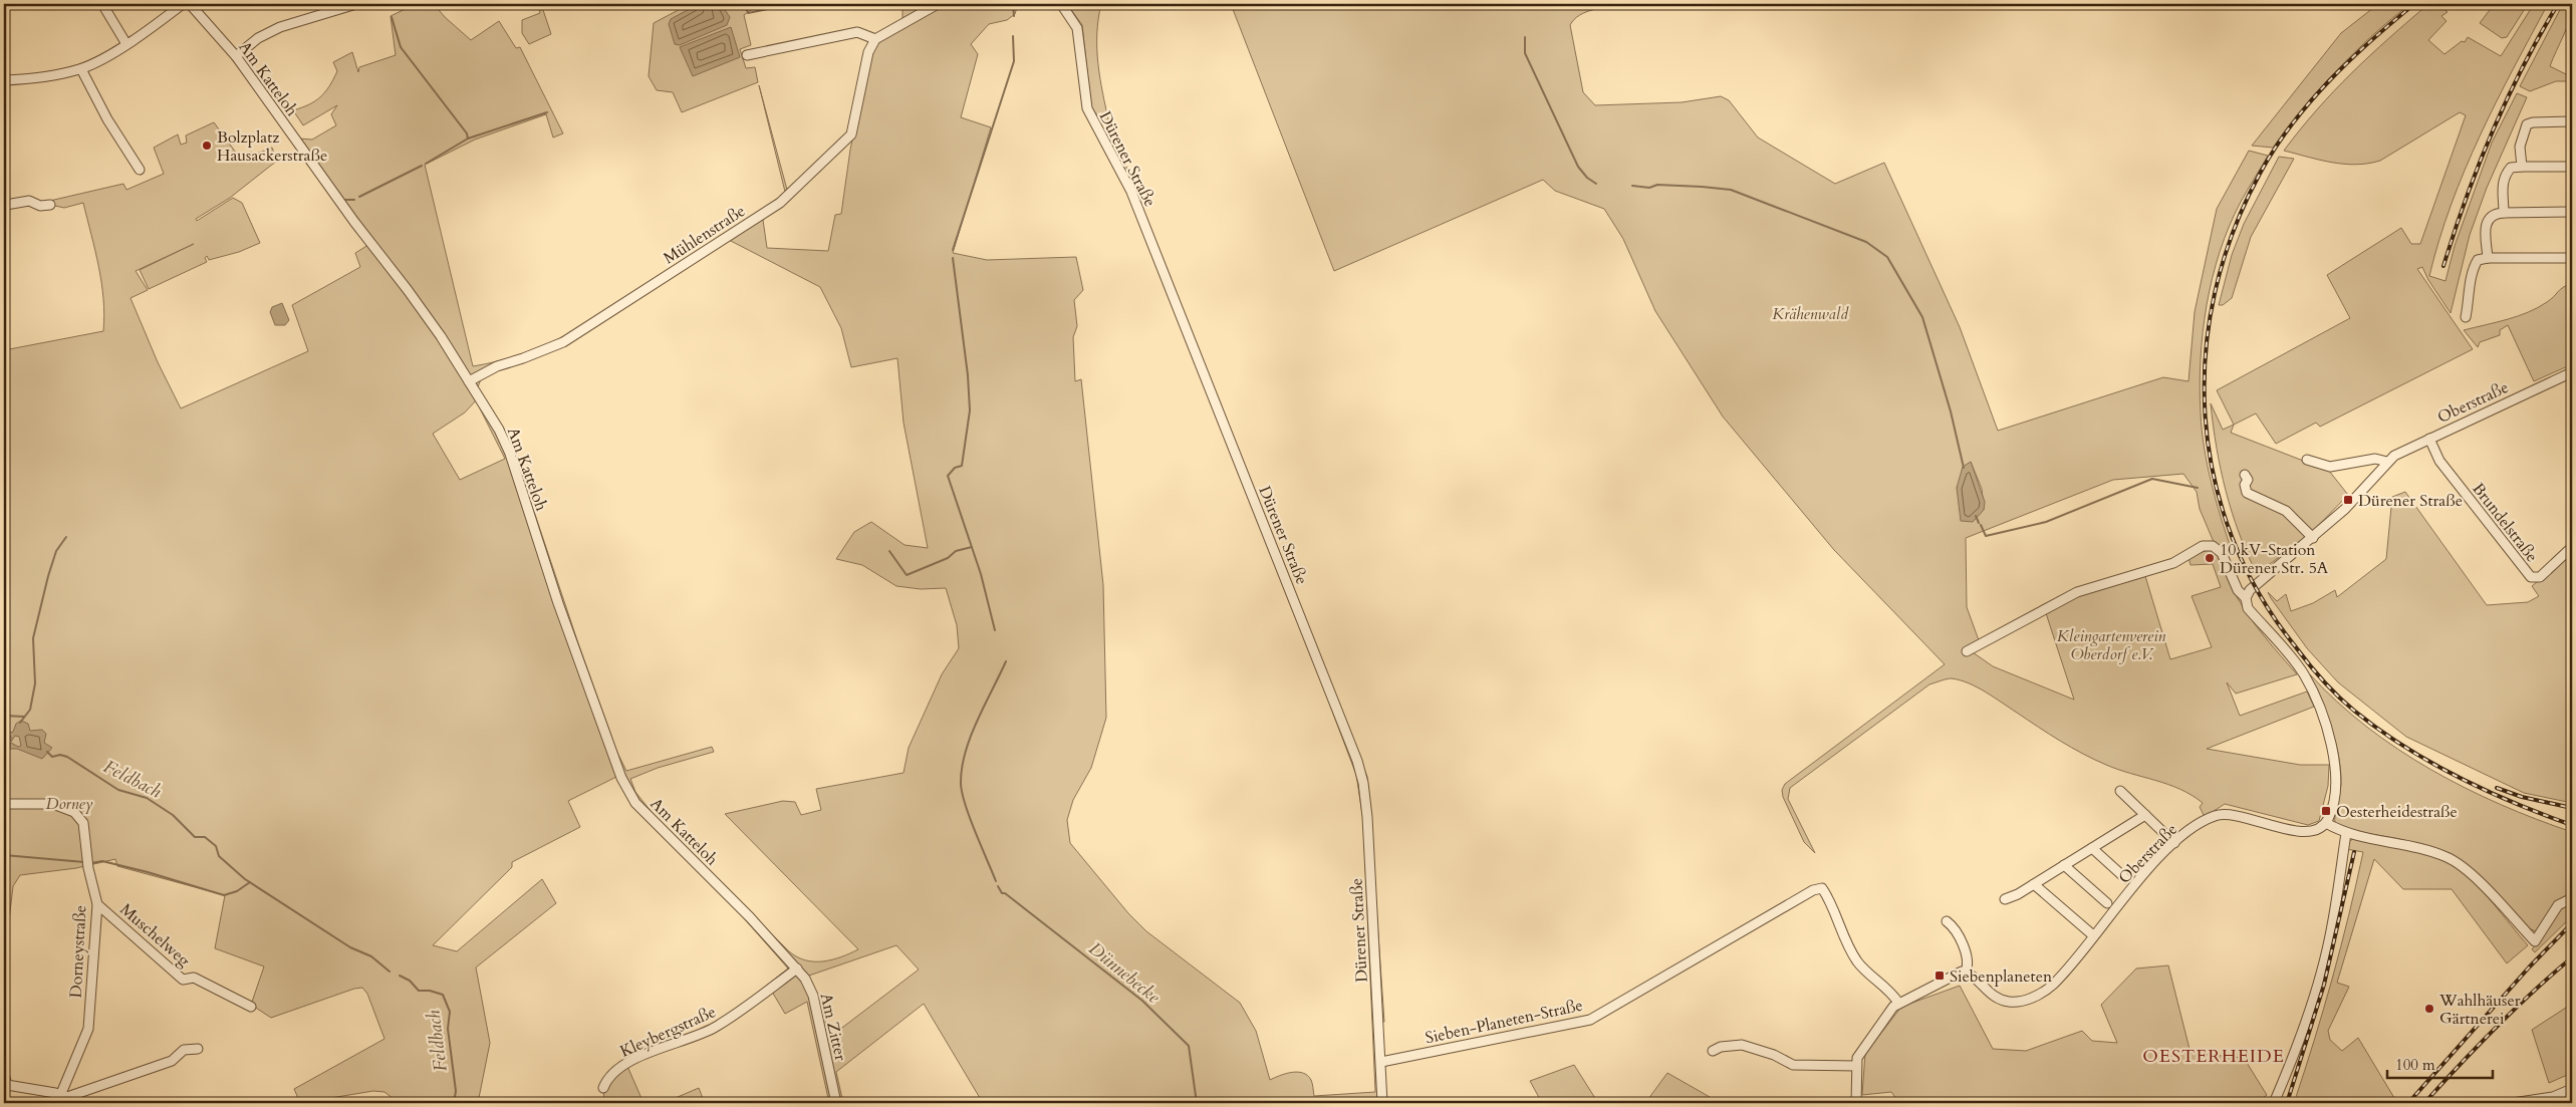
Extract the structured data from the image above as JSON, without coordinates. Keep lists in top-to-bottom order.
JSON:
{
  "streets": {
    "street": [
      "Am Katteloh",
      "Dürener Straße",
      "Mühlenstraße",
      "Oberstraße",
      "Brundelstraße",
      "Muschelweg",
      "Dorneystraße",
      "Sieben-Planeten-Straße",
      "Am Zitter",
      "Kleybergstraße"
    ]
  },
  "crossings": [
    ["Am Katteloh", "Mühlenstraße"],
    ["Am Katteloh", "Am Zitter"],
    ["Dürener Straße", "Sieben-Planeten-Straße"],
    ["Oberstraße", "Brundelstraße"],
    ["Muschelweg", "Dorneystraße"],
    ["Am Zitter", "Kleybergstraße"]
  ],
  "districts": ["OESTERHEIDE"],
  "water": ["Feldbach", "Dünnebecke"],
  "parks": ["Krähenwald", "Kleingartenverein Oberdorf e.V.", "Dorney"],
  "places": {
    "other": ["Bolzplatz Hausackerstraße", "10 kV-Station Dürener Str. 5A", "Wahlhäuser Gärtnerei"],
    "transit": ["Dürener Straße", "Oesterheidestraße", "Siebenplaneten"]
  },
  "scale_bar": "100 m"
}
